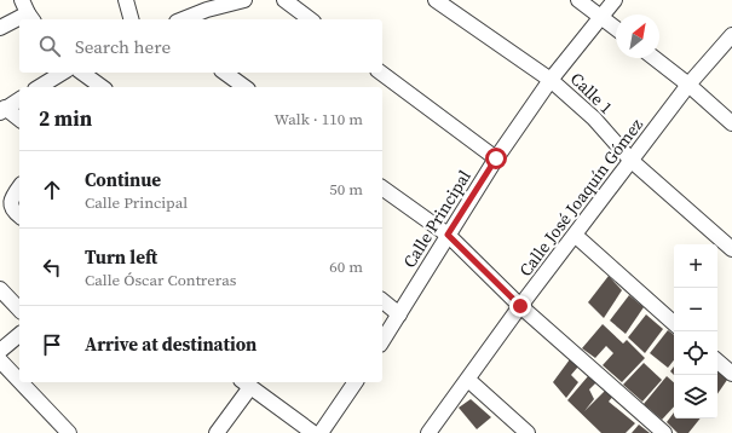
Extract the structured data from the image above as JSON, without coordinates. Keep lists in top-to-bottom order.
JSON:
{
  "streets": {
    "street": ["Calle 1", "Calle José Joaquín Gómez", "Calle Principal"]
  },
  "crossings": [
    ["Calle 1", "Calle José Joaquín Gómez"],
    ["Calle 1", "Calle Principal"]
  ],
  "north": "top right",
  "page": {
    "search": "Search here",
    "heading": ["2 min", "Walk · 110 m"],
    "list": [
      ["Continue", "Calle Principal", "50 m"],
      ["Turn left", "Calle Óscar Contreras", "60 m"],
      "Arrive at destination"
    ],
    "map_buttons": ["+", "−"]
  }
}
